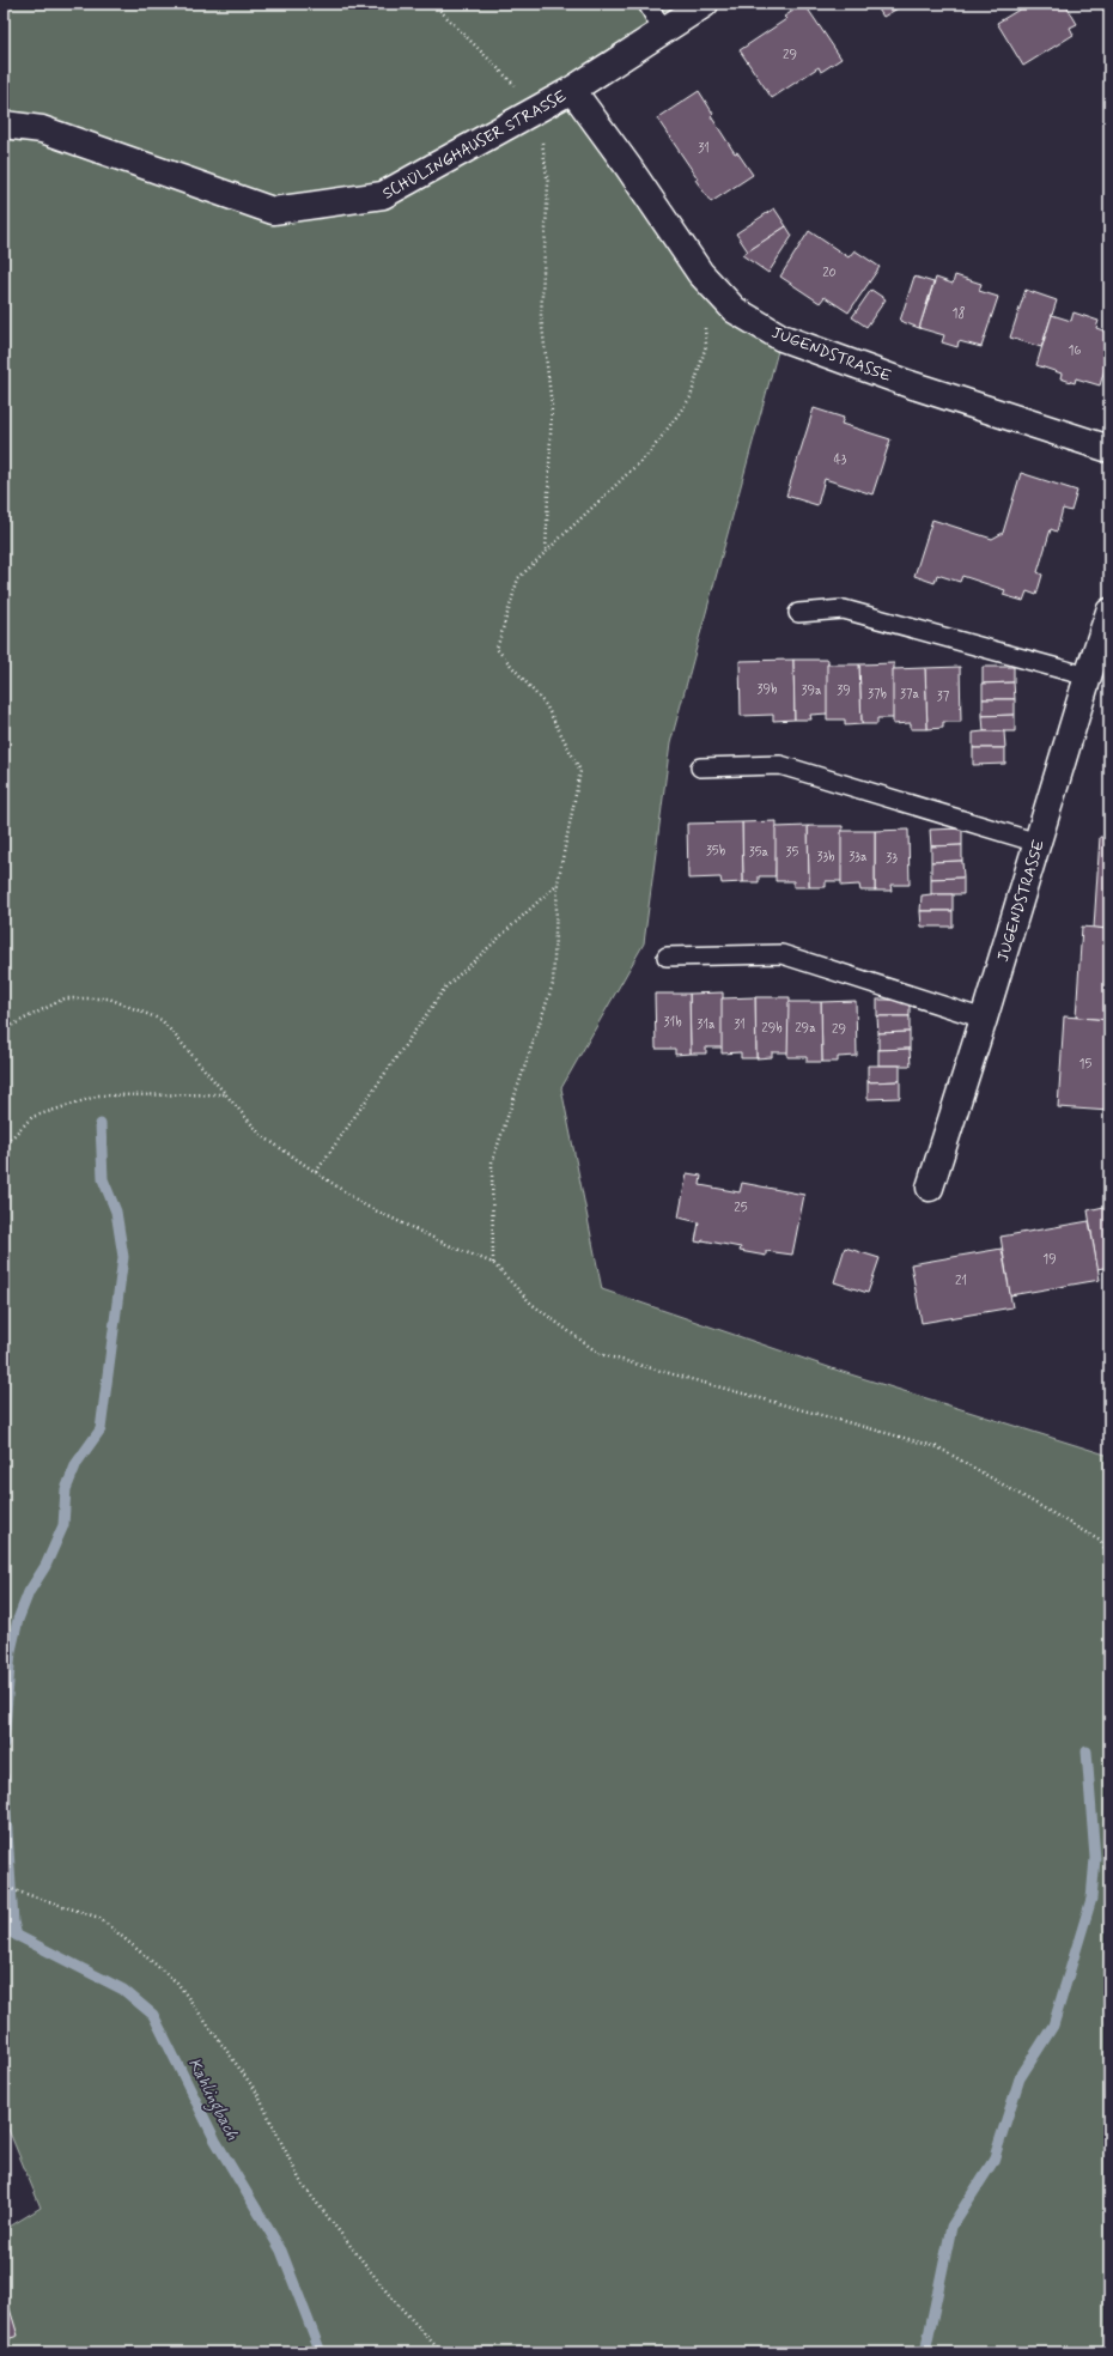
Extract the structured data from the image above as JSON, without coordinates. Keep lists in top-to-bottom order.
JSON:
{
  "streets": {
    "street": ["SCHÜLINGHAUSER STRASSE", "JUGENDSTRASSE"]
  },
  "crossings": [
    ["SCHÜLINGHAUSER STRASSE", "JUGENDSTRASSE"]
  ],
  "water": ["Kahlingbach"],
  "house_numbers": [
    "29",
    "31",
    "20",
    "18",
    "16",
    "43",
    "39b",
    "39a",
    "39",
    "37b",
    "37a",
    "37",
    "35b",
    "35a",
    "35",
    "33b",
    "33a",
    "33",
    "31b",
    "31a",
    "31",
    "29b",
    "29a",
    "29",
    "15",
    "25",
    "19",
    "21"
  ]
}
